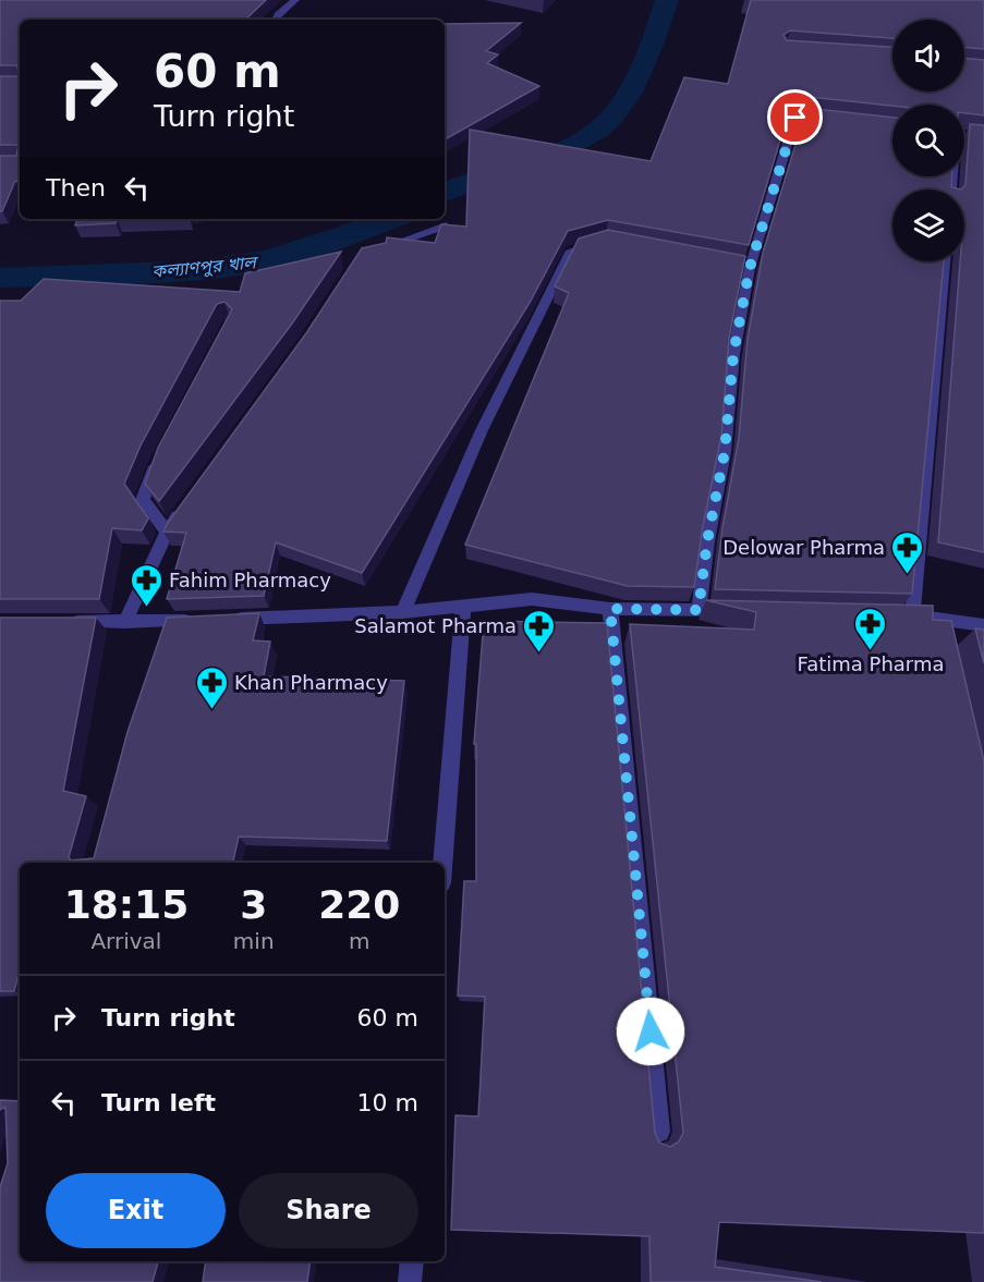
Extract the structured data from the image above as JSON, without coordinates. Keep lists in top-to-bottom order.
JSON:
{
  "water": ["কল্যাণপুর খাল"],
  "places": {
    "pharmacy": [
      "Delowar Pharma",
      "Fahim Pharmacy",
      "Fatima Pharma",
      "Salamot Pharma",
      "Khan Pharmacy"
    ]
  },
  "page": {
    "turn": ["60 m", "Turn right"],
    "then": "Then",
    "eta": [
      "18:15",
      "Arrival",
      "3",
      "min",
      "220",
      "m"
    ],
    "list": [
      {
        "name": "Turn right",
        "value": "60 m"
      },
      {
        "name": "Turn left",
        "value": "10 m"
      }
    ],
    "buttons": ["Exit", "Share"]
  }
}
